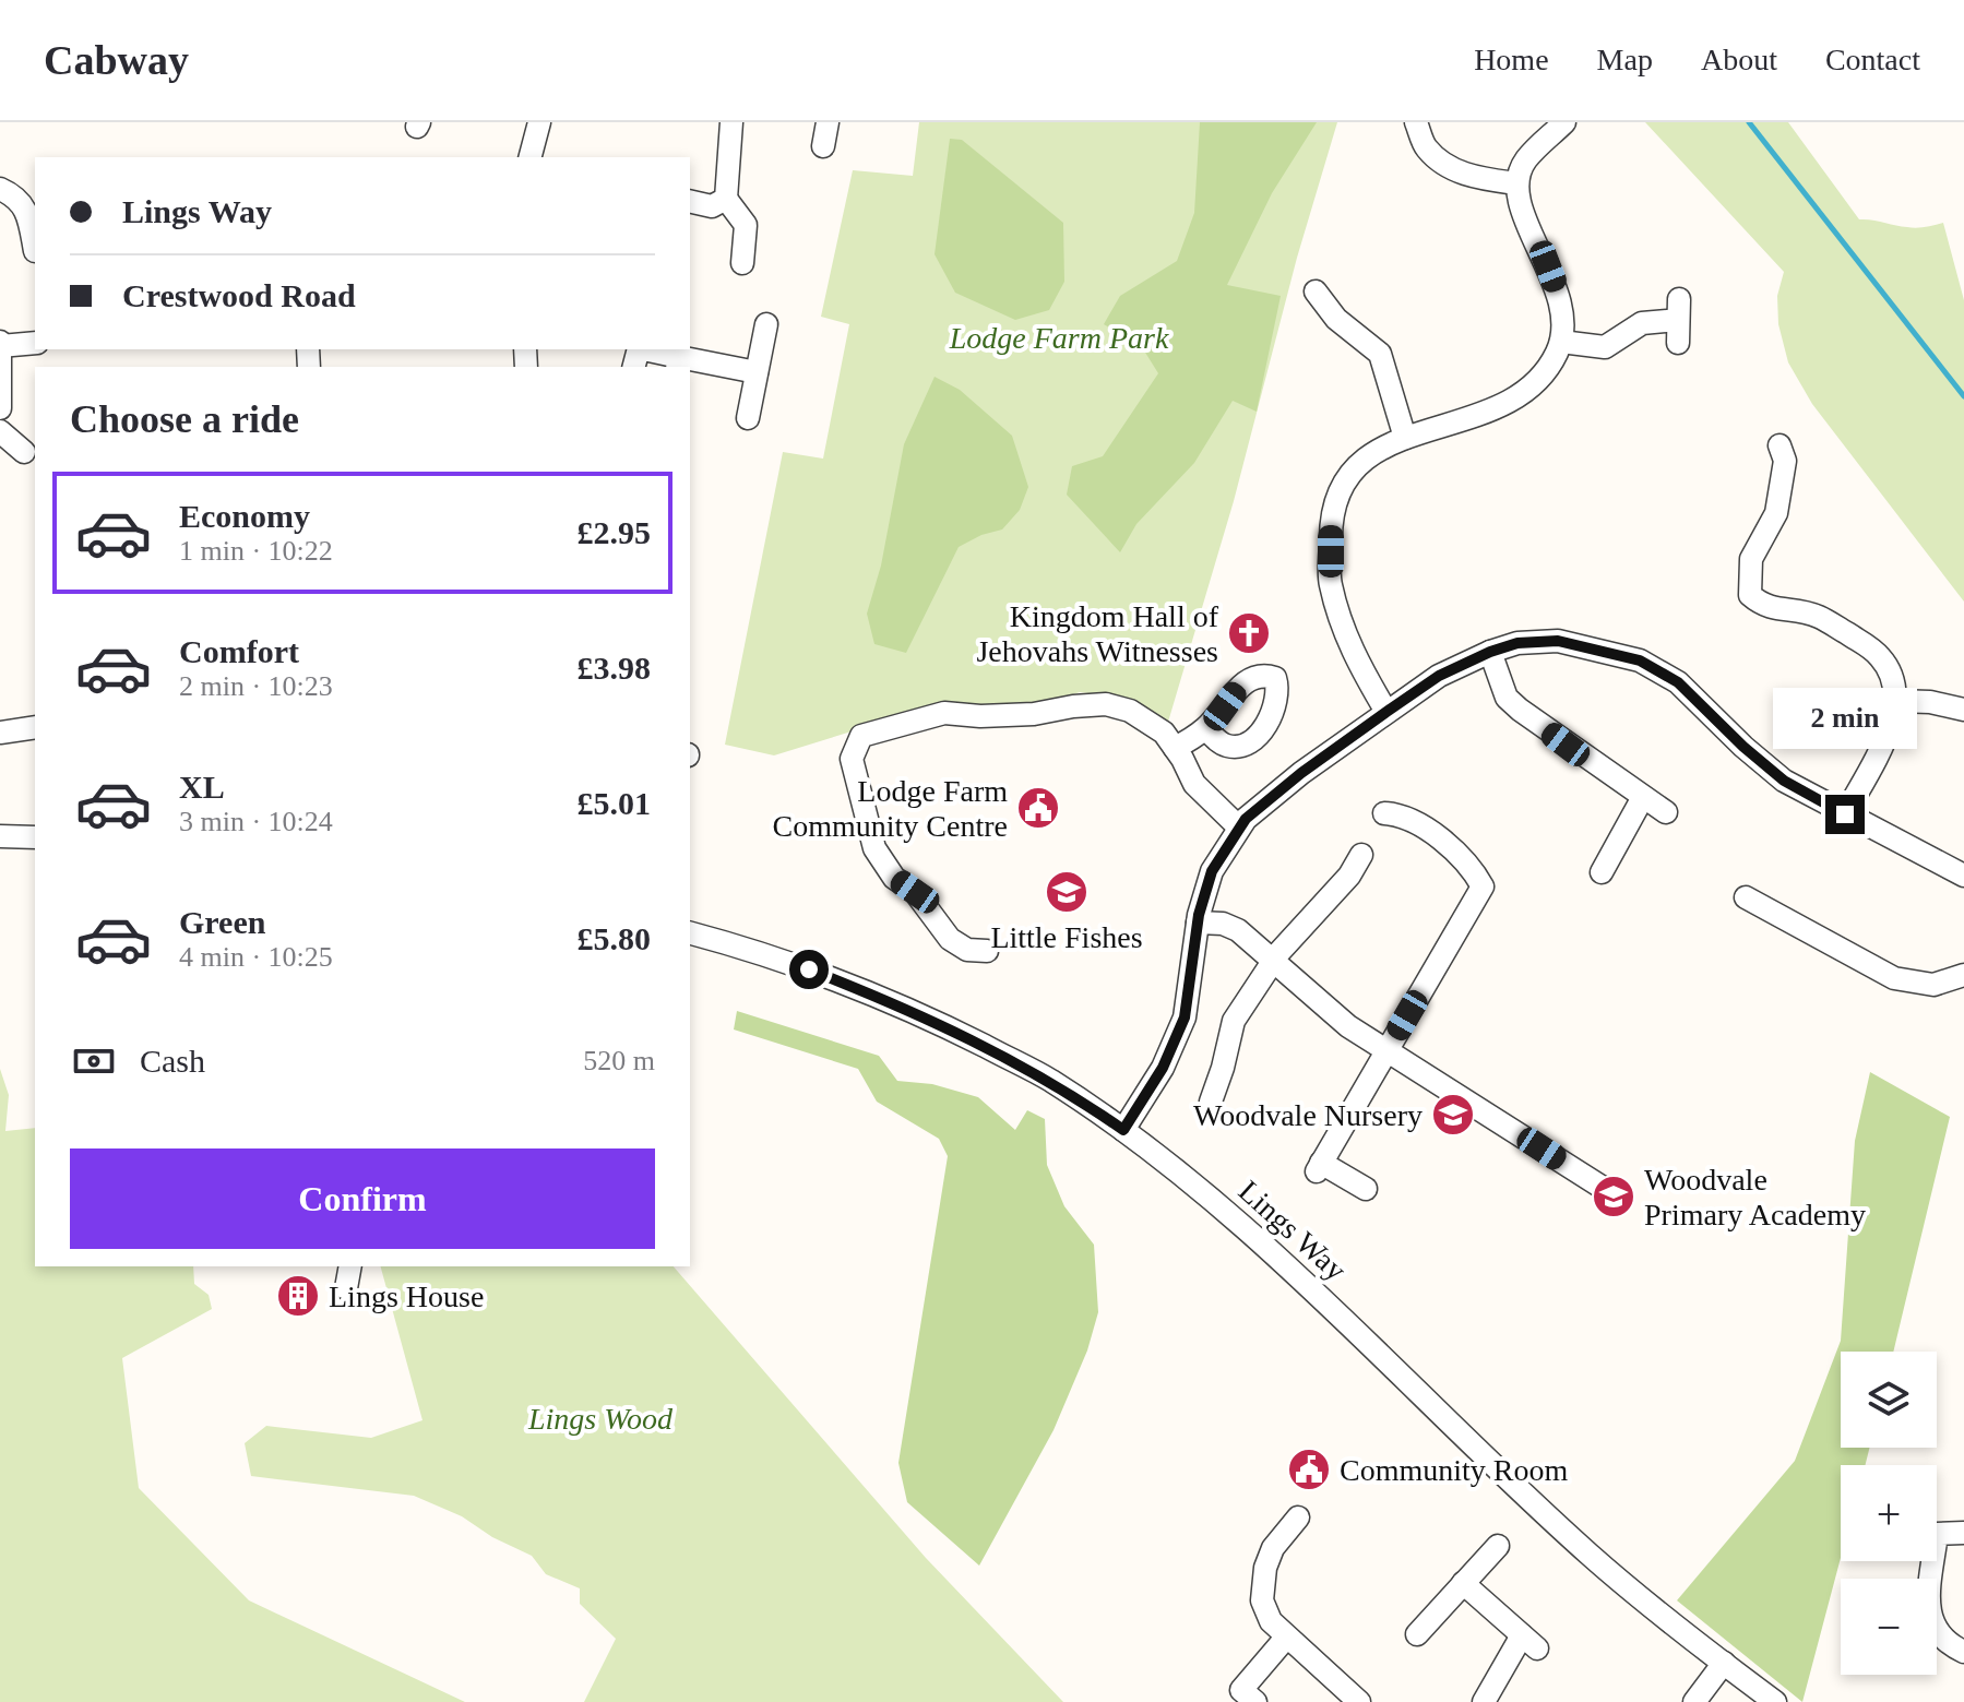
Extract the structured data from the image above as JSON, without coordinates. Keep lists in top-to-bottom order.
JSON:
{
  "streets": {
    "street": ["Lings Way"]
  },
  "parks": ["Lodge Farm Park", "Lings Wood"],
  "places": {
    "church": ["Kingdom Hall of Jehovahs Witnesses"],
    "public building": ["Lodge Farm Community Centre", "Community Room"],
    "school or university": ["Little Fishes", "Woodvale Nursery", "Woodvale Primary Academy"],
    "building": ["Lings House"]
  },
  "page": {
    "header": "Cabway",
    "nav": [
      "Home",
      "Map",
      "About",
      "Contact"
    ],
    "banner": ["Lings Way", "Crestwood Road"],
    "heading": "Choose a ride",
    "list": [
      {
        "name": "Economy",
        "note": "1 min · 10:22",
        "value": "£2.95"
      },
      {
        "name": "Comfort",
        "note": "2 min · 10:23",
        "value": "£3.98"
      },
      {
        "name": "XL",
        "note": "3 min · 10:24",
        "value": "£5.01"
      },
      {
        "name": "Green",
        "note": "4 min · 10:25",
        "value": "£5.80"
      }
    ],
    "bubble": "2 min",
    "pay": ["Cash", "520 m"],
    "buttons": "Confirm",
    "map_buttons": ["+", "−"]
  }
}
